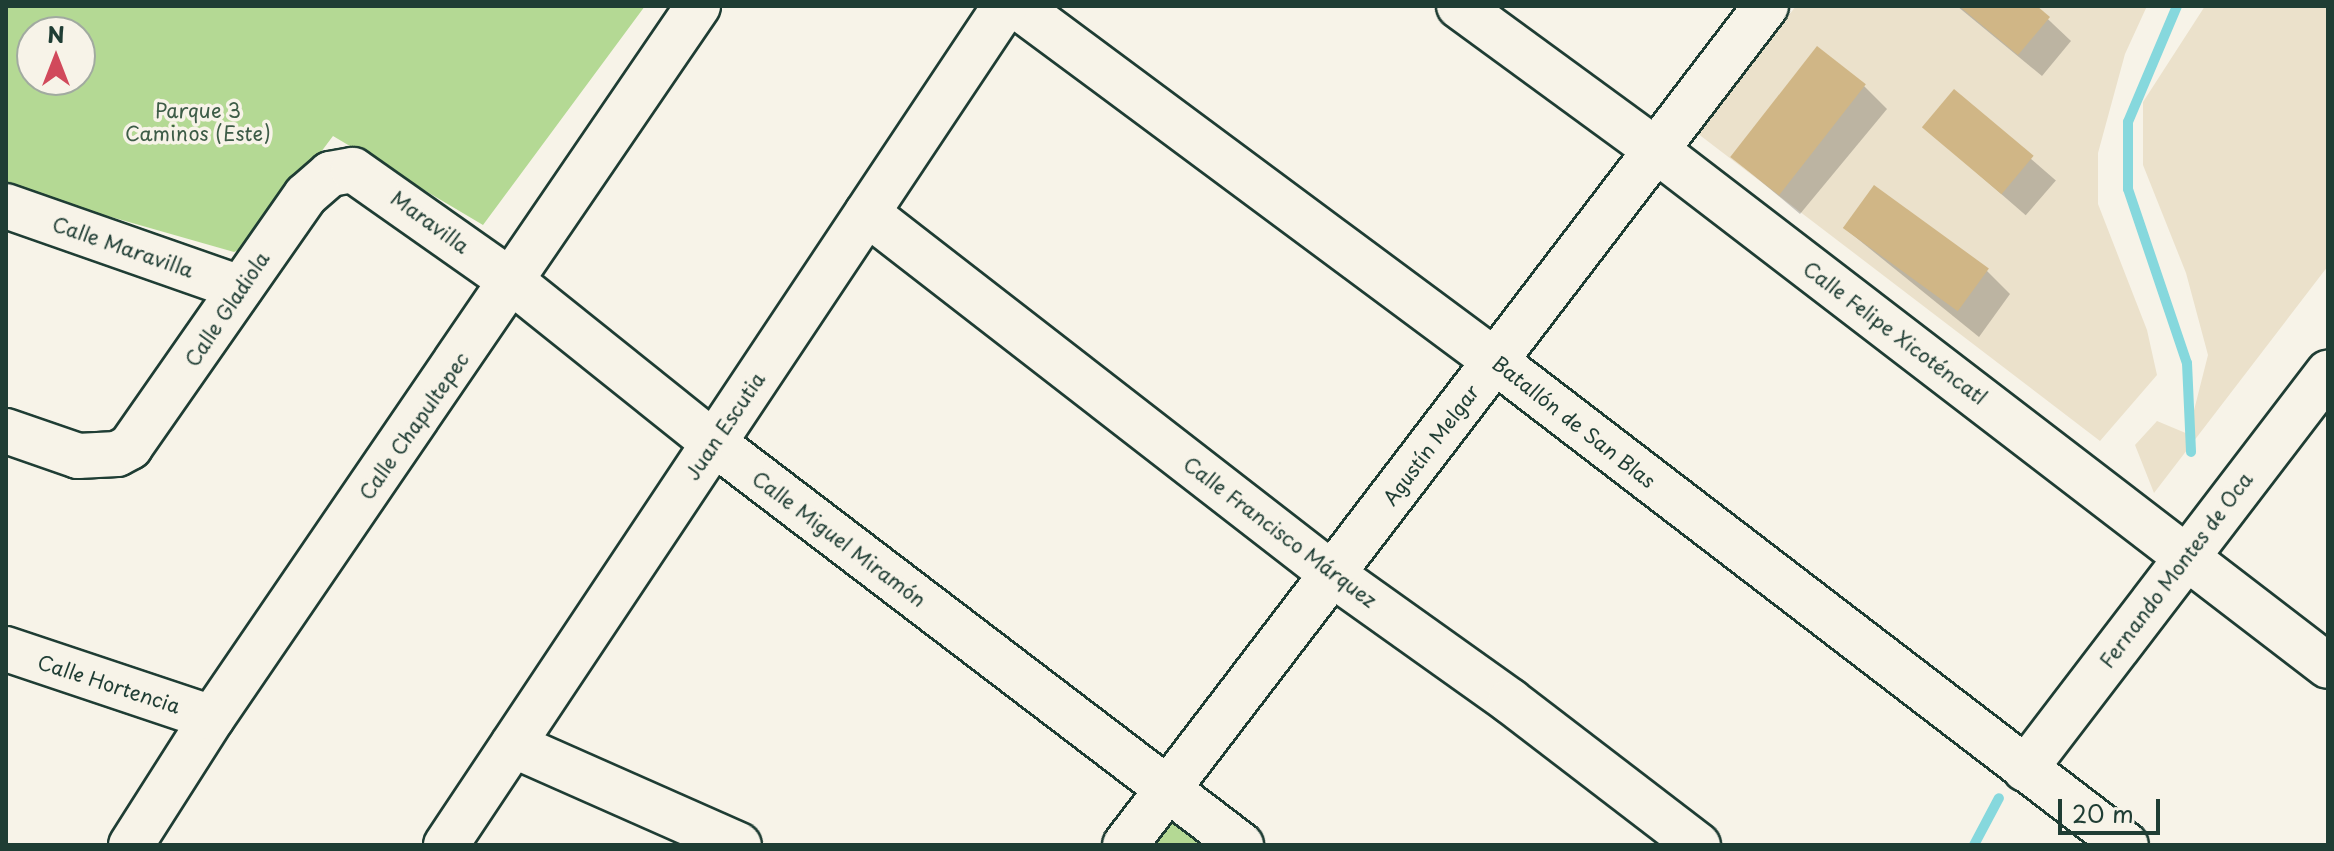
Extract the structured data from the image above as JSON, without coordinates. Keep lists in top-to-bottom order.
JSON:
{
  "streets": {
    "street": [
      "Maravilla",
      "Calle Maravilla",
      "Calle Gladiola",
      "Calle Felipe Xicoténcatl",
      "Batallón de San Blas",
      "Calle Chapultepec",
      "Juan Escutia",
      "Agustín Melgar",
      "Calle Francisco Márquez",
      "Calle Miguel Miramón",
      "Fernando Montes de Oca",
      "Calle Hortencia"
    ]
  },
  "crossings": [
    ["Maravilla", "Calle Gladiola"],
    ["Maravilla", "Calle Chapultepec"],
    ["Maravilla", "Calle Miguel Miramón"],
    ["Calle Maravilla", "Calle Gladiola"],
    ["Calle Felipe Xicoténcatl", "Agustín Melgar"],
    ["Calle Felipe Xicoténcatl", "Fernando Montes de Oca"],
    ["Batallón de San Blas", "Agustín Melgar"],
    ["Batallón de San Blas", "Fernando Montes de Oca"],
    ["Calle Chapultepec", "Calle Miguel Miramón"],
    ["Calle Chapultepec", "Calle Hortencia"],
    ["Juan Escutia", "Calle Francisco Márquez"],
    ["Juan Escutia", "Calle Miguel Miramón"],
    ["Agustín Melgar", "Calle Francisco Márquez"],
    ["Agustín Melgar", "Calle Miguel Miramón"]
  ],
  "parks": ["Parque 3 Caminos (Este)"],
  "scale_bar": "20 m",
  "north": "top"
}
